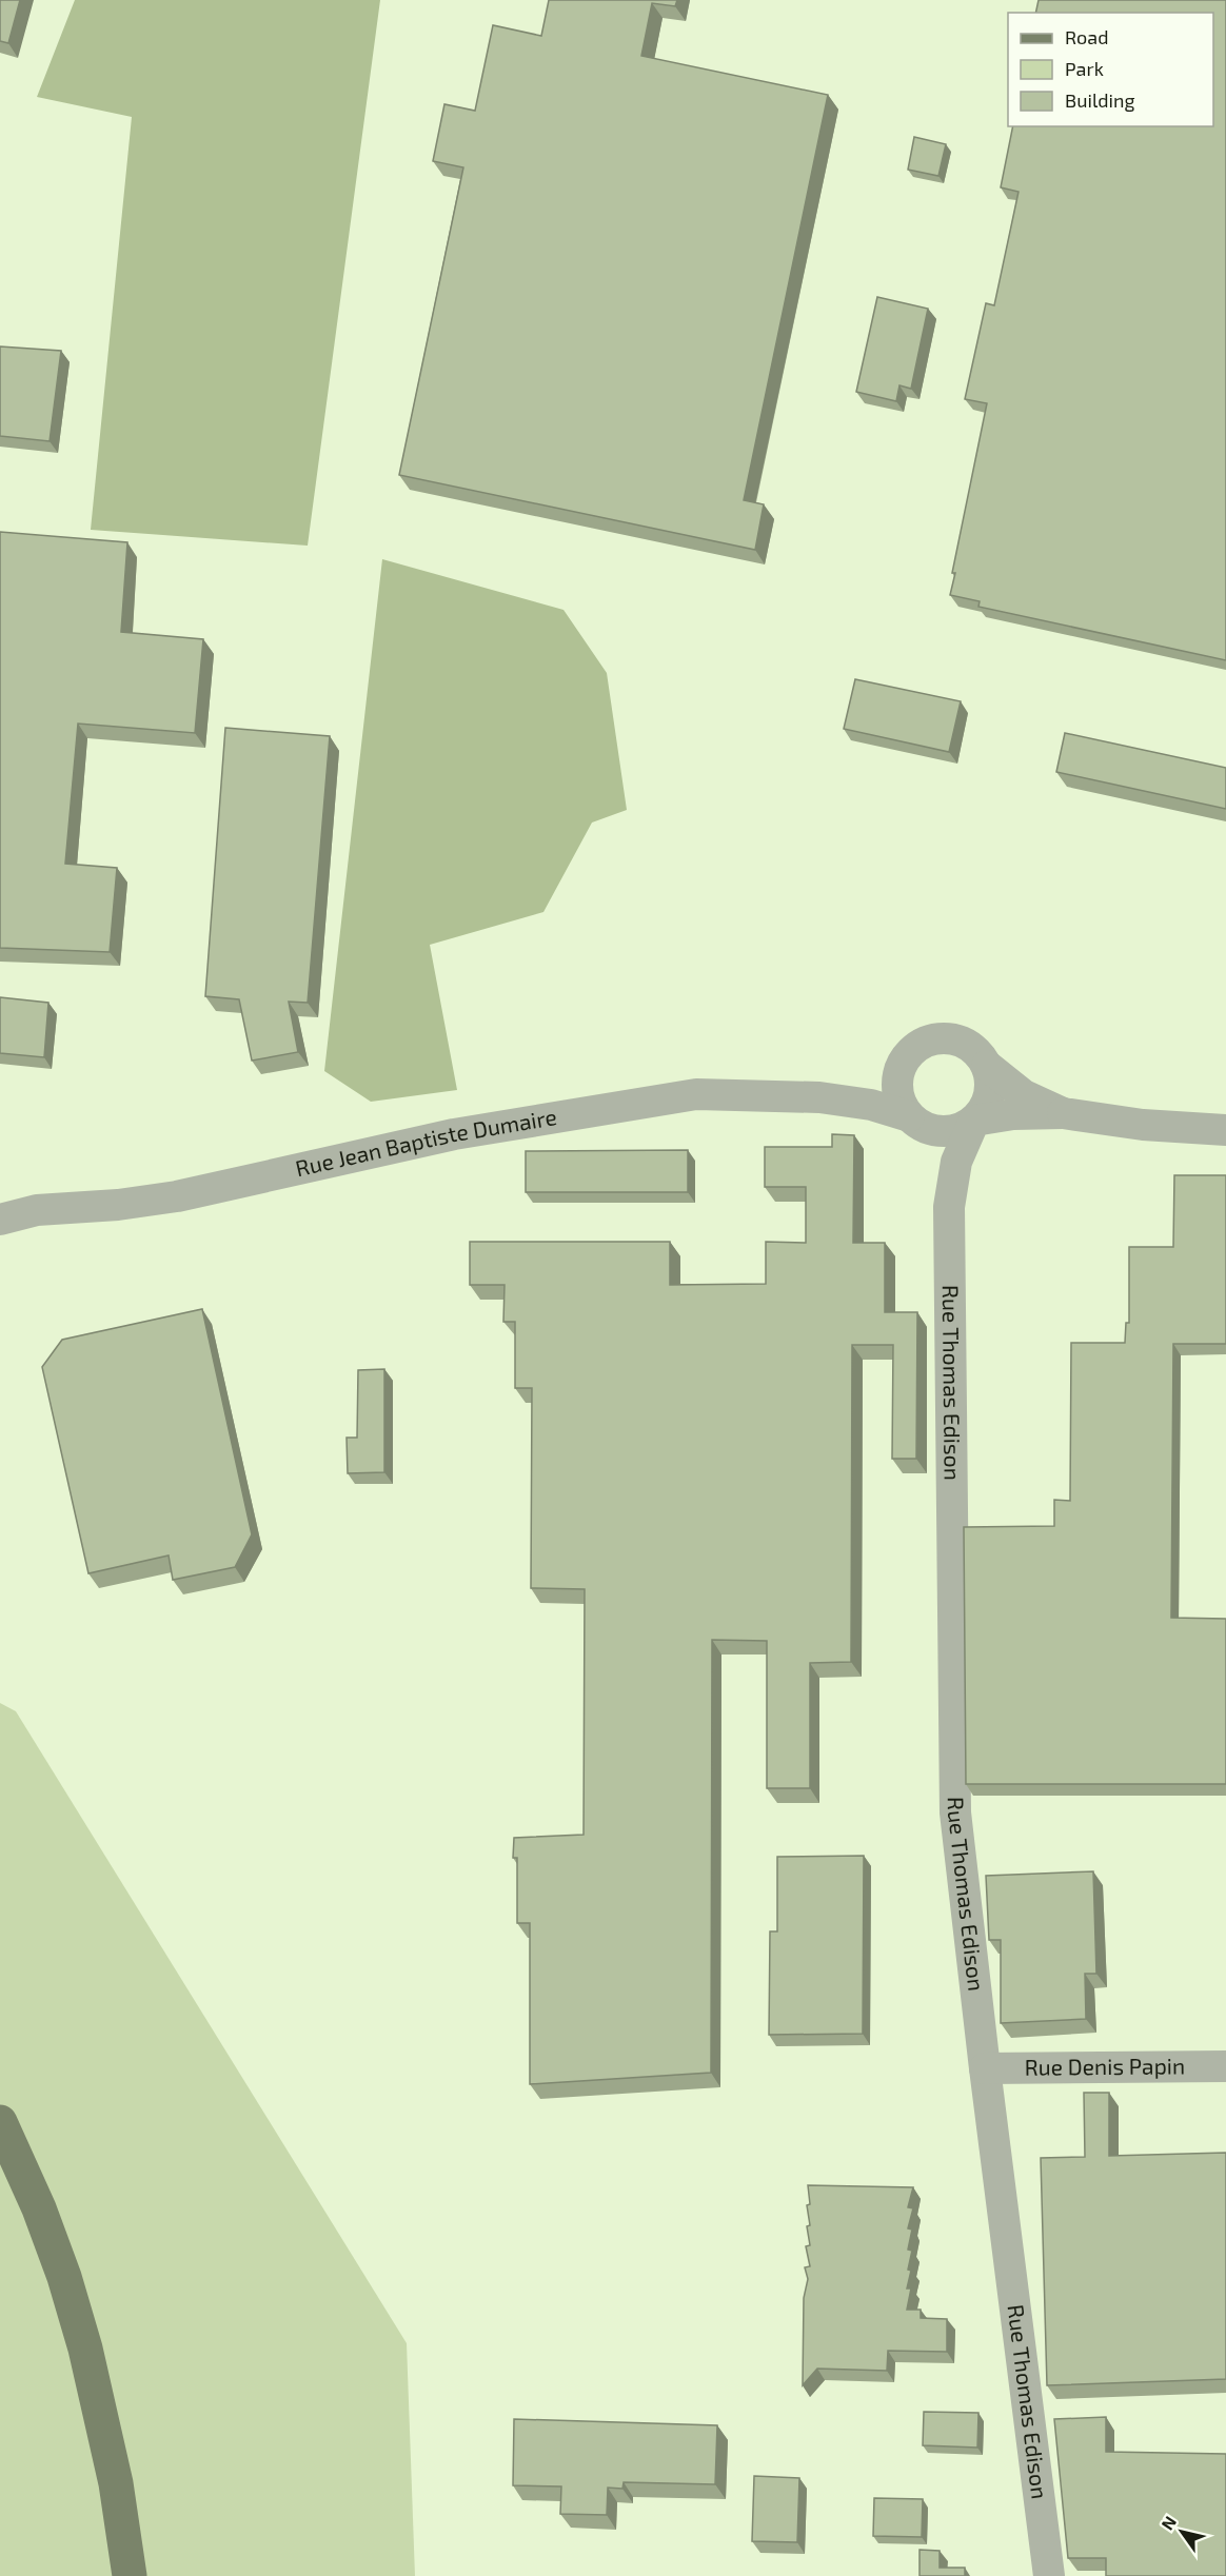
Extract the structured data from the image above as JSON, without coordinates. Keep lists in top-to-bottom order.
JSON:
{
  "streets": {
    "street": ["Rue Jean Baptiste Dumaire", "Rue Thomas Edison", "Rue Denis Papin"]
  },
  "crossings": [
    ["Rue Jean Baptiste Dumaire", "Rue Thomas Edison"],
    ["Rue Thomas Edison", "Rue Denis Papin"]
  ],
  "legend": ["Road", "Park", "Building"],
  "north": "top left"
}
